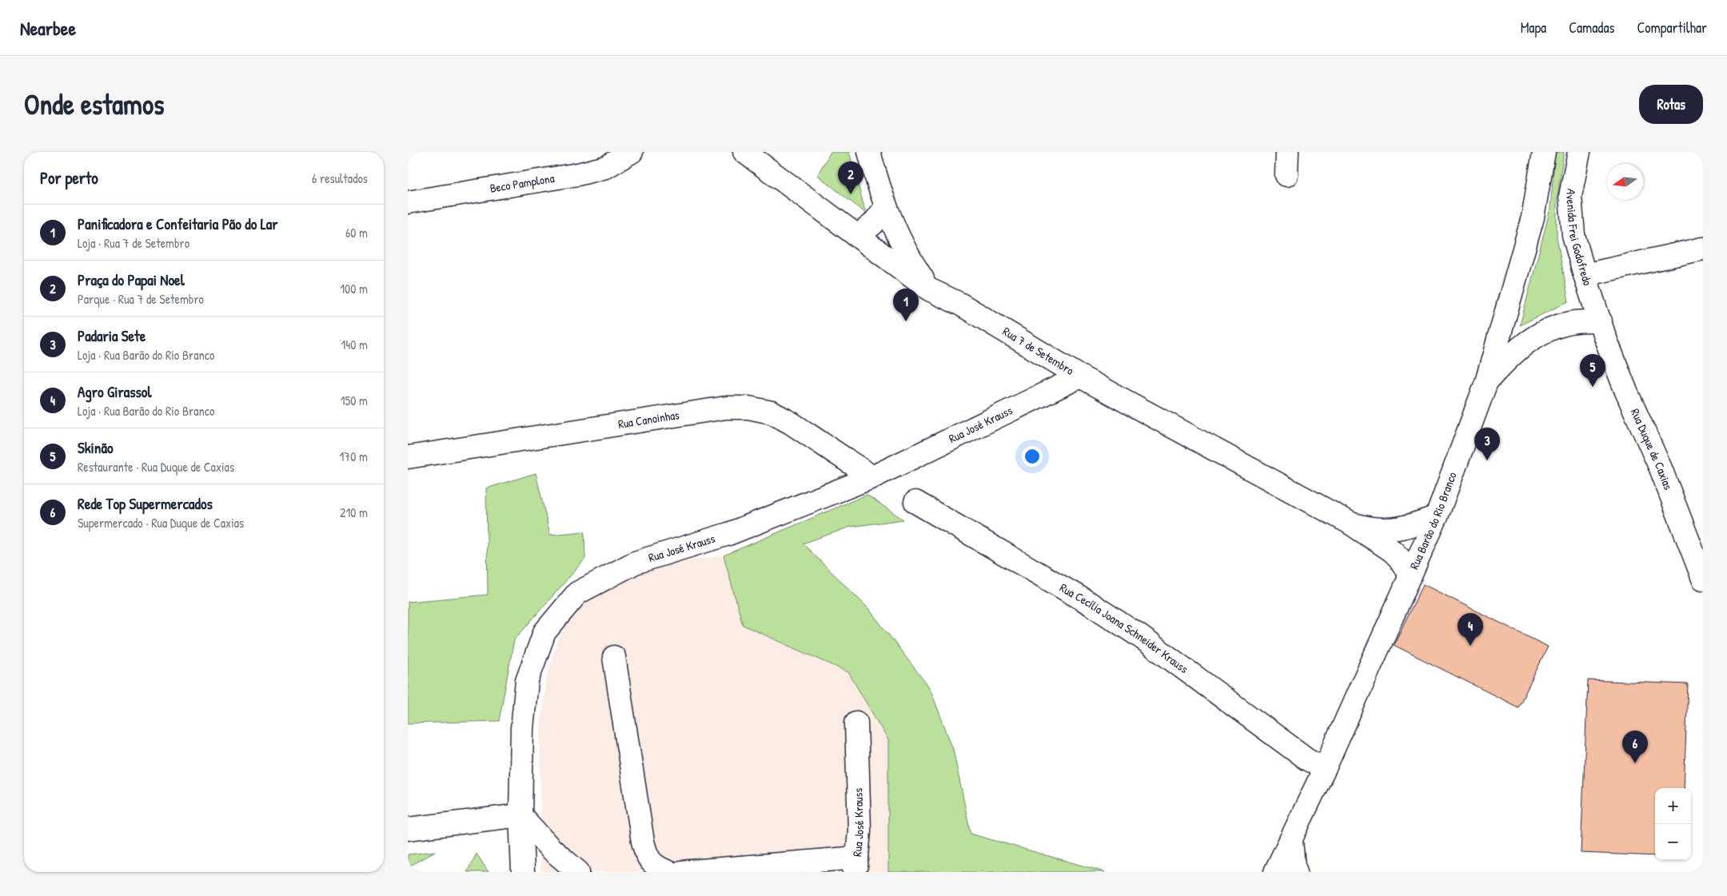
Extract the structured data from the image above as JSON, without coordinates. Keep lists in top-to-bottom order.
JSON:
{
  "streets": {
    "street": [
      "Beco Pamplona",
      "Avenida Frei Godofredo",
      "Rua 7 de Setembro",
      "Rua Canoinhas",
      "Rua José Krauss",
      "Rua Duque de Caxias",
      "Rua Barão do Rio Branco",
      "Rua Cecília Joana Schneider Krauss"
    ]
  },
  "crossings": [
    ["Avenida Frei Godofredo", "Rua Duque de Caxias"],
    ["Rua 7 de Setembro", "Rua José Krauss"],
    ["Rua 7 de Setembro", "Rua Barão do Rio Branco"],
    ["Rua Canoinhas", "Rua José Krauss"],
    ["Rua Barão do Rio Branco", "Rua Cecília Joana Schneider Krauss"]
  ],
  "north": "left",
  "page": {
    "header": "Nearbee",
    "nav": ["Mapa", "Camadas", "Compartilhar"],
    "buttons": "Rotas",
    "title": "Onde estamos",
    "heading": ["Por perto", "6 resultados"],
    "pins": [
      "2",
      "1",
      "5",
      "3",
      "4",
      "6"
    ],
    "list": [
      {
        "mark": "1",
        "name": "Panificadora e Confeitaria Pão do Lar",
        "note": "Loja · Rua 7 de Setembro",
        "value": "60 m"
      },
      {
        "mark": "2",
        "name": "Praça do Papai Noel",
        "note": "Parque · Rua 7 de Setembro",
        "value": "100 m"
      },
      {
        "mark": "3",
        "name": "Padaria Sete",
        "note": "Loja · Rua Barão do Rio Branco",
        "value": "140 m"
      },
      {
        "mark": "4",
        "name": "Agro Girassol",
        "note": "Loja · Rua Barão do Rio Branco",
        "value": "150 m"
      },
      {
        "mark": "5",
        "name": "Skinão",
        "note": "Restaurante · Rua Duque de Caxias",
        "value": "170 m"
      },
      {
        "mark": "6",
        "name": "Rede Top Supermercados",
        "note": "Supermercado · Rua Duque de Caxias",
        "value": "210 m"
      }
    ],
    "map_buttons": ["+", "−"]
  }
}
